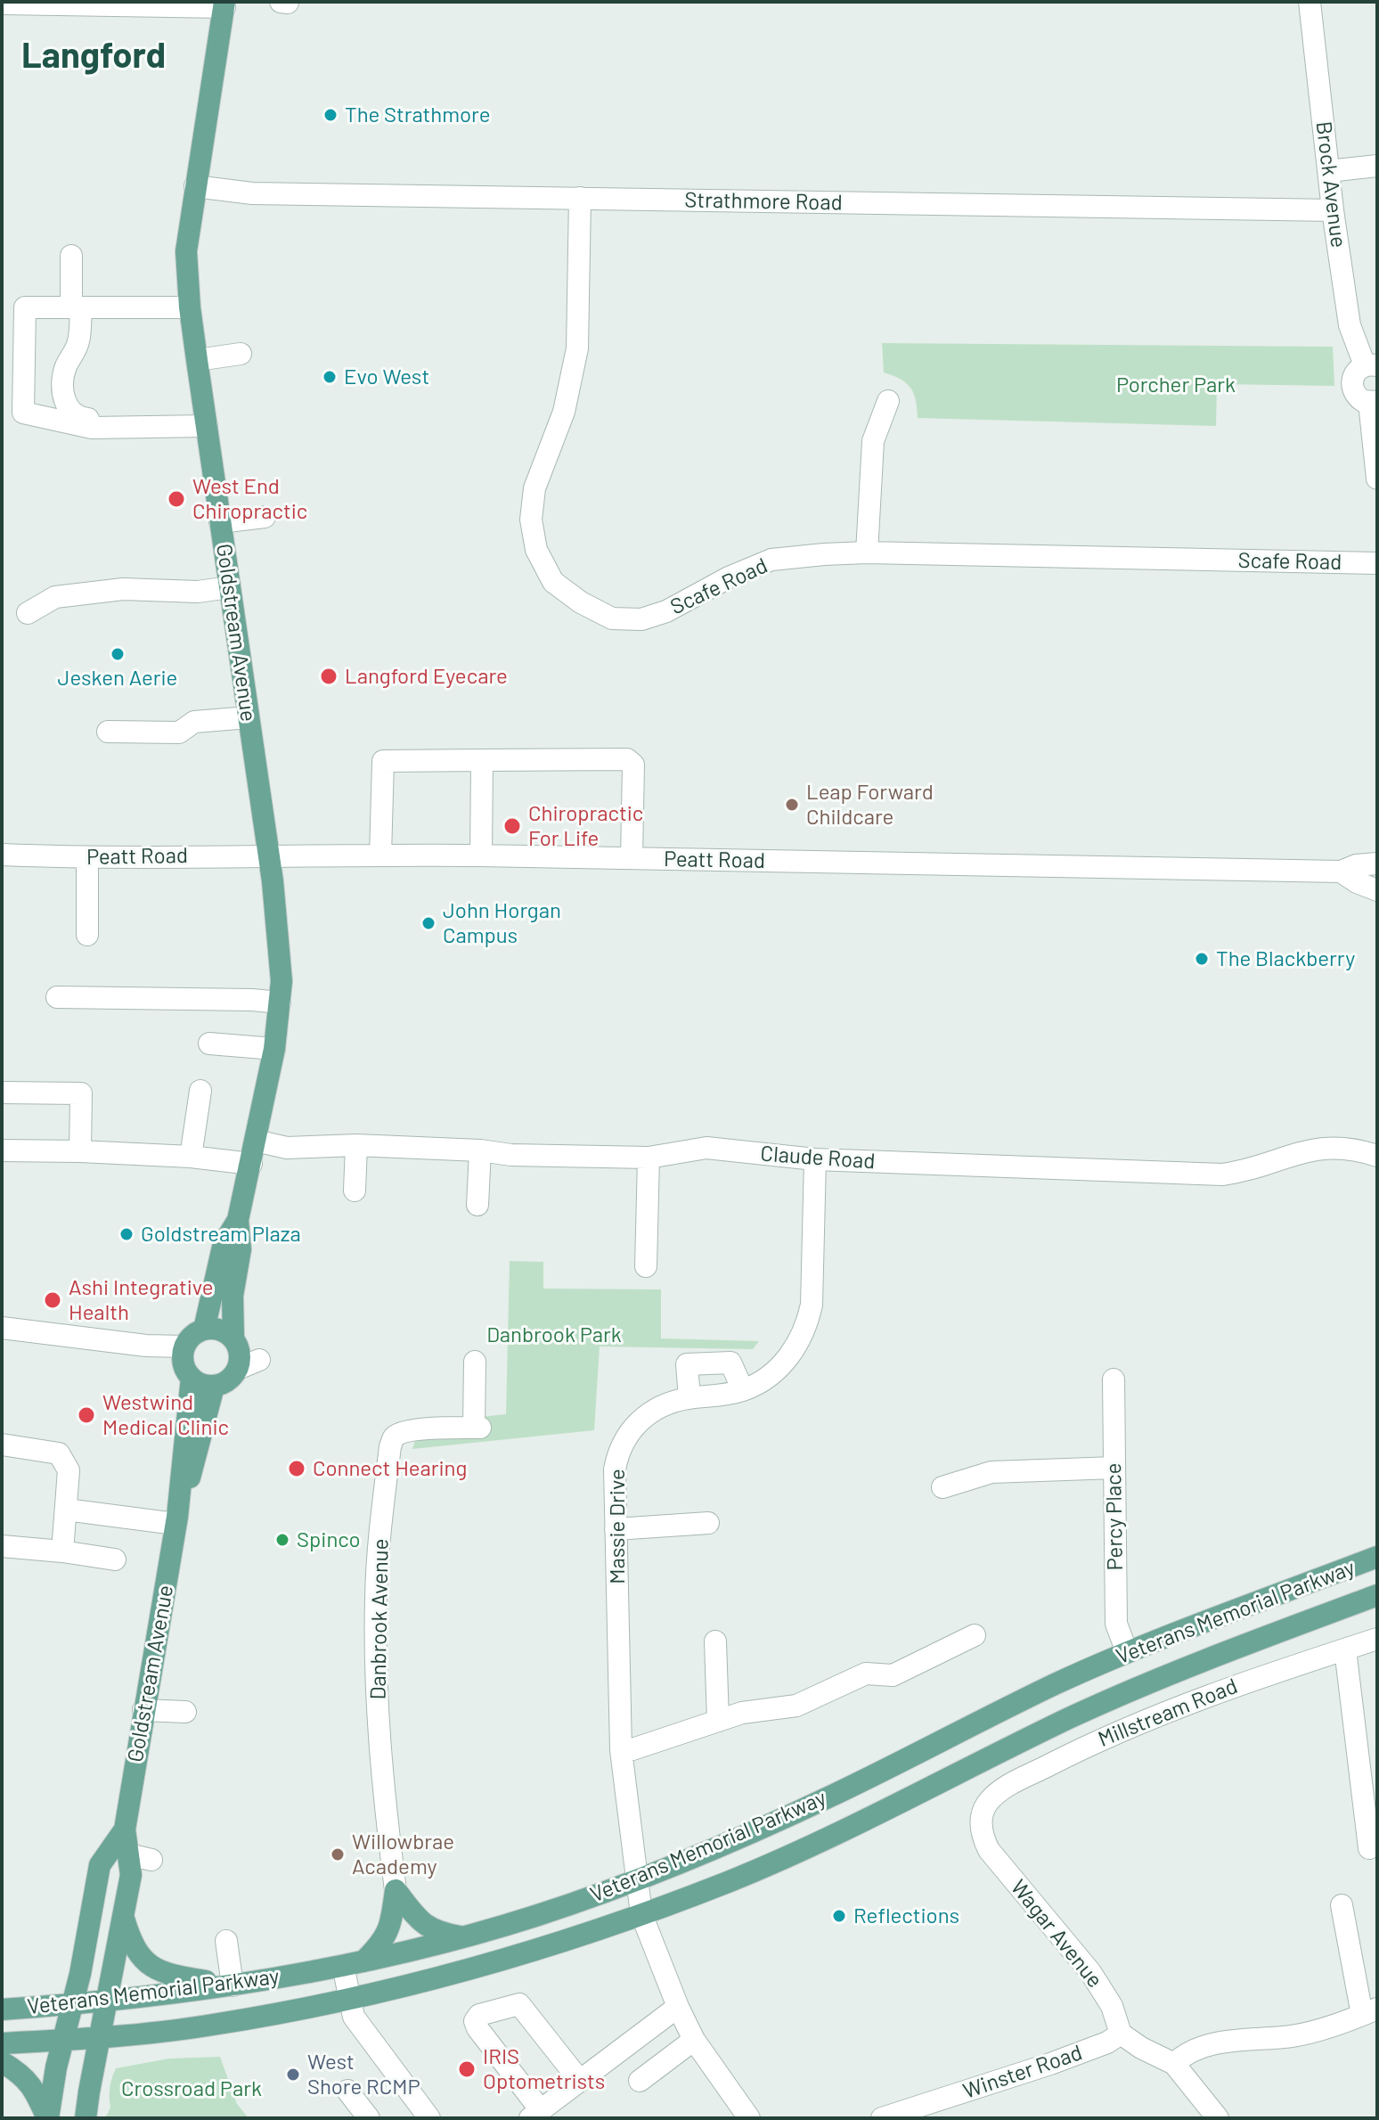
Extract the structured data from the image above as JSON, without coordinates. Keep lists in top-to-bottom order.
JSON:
{
  "streets": {
    "main road": ["Goldstream Avenue", "Veterans Memorial Parkway"],
    "street": [
      "Brock Avenue",
      "Strathmore Road",
      "Scafe Road",
      "Peatt Road",
      "Claude Road",
      "Percy Place",
      "Massie Drive",
      "Danbrook Avenue",
      "Millstream Road",
      "Wagar Avenue",
      "Winster Road"
    ]
  },
  "crossings": [
    ["Brock Avenue", "Strathmore Road"],
    ["Strathmore Road", "Scafe Road"],
    ["Strathmore Road", "Goldstream Avenue"],
    ["Goldstream Avenue", "Peatt Road"],
    ["Goldstream Avenue", "Claude Road"],
    ["Goldstream Avenue", "Veterans Memorial Parkway"],
    ["Claude Road", "Massie Drive"],
    ["Percy Place", "Veterans Memorial Parkway"],
    ["Massie Drive", "Veterans Memorial Parkway"],
    ["Millstream Road", "Wagar Avenue"],
    ["Wagar Avenue", "Winster Road"]
  ],
  "districts": ["Langford"],
  "parks": ["Porcher Park", "Danbrook Park", "Crossroad Park"],
  "places": [
    "The Strathmore",
    "Evo West",
    "West End Chiropractic",
    "Jesken Aerie",
    "Langford Eyecare",
    "Leap Forward Childcare",
    "Chiropractic For Life",
    "John Horgan Campus",
    "The Blackberry",
    "Goldstream Plaza",
    "Ashi Integrative Health",
    "Westwind Medical Clinic",
    "Connect Hearing",
    "Spinco",
    "Willowbrae Academy",
    "Reflections",
    "IRIS Optometrists",
    "West Shore RCMP"
  ]
}
